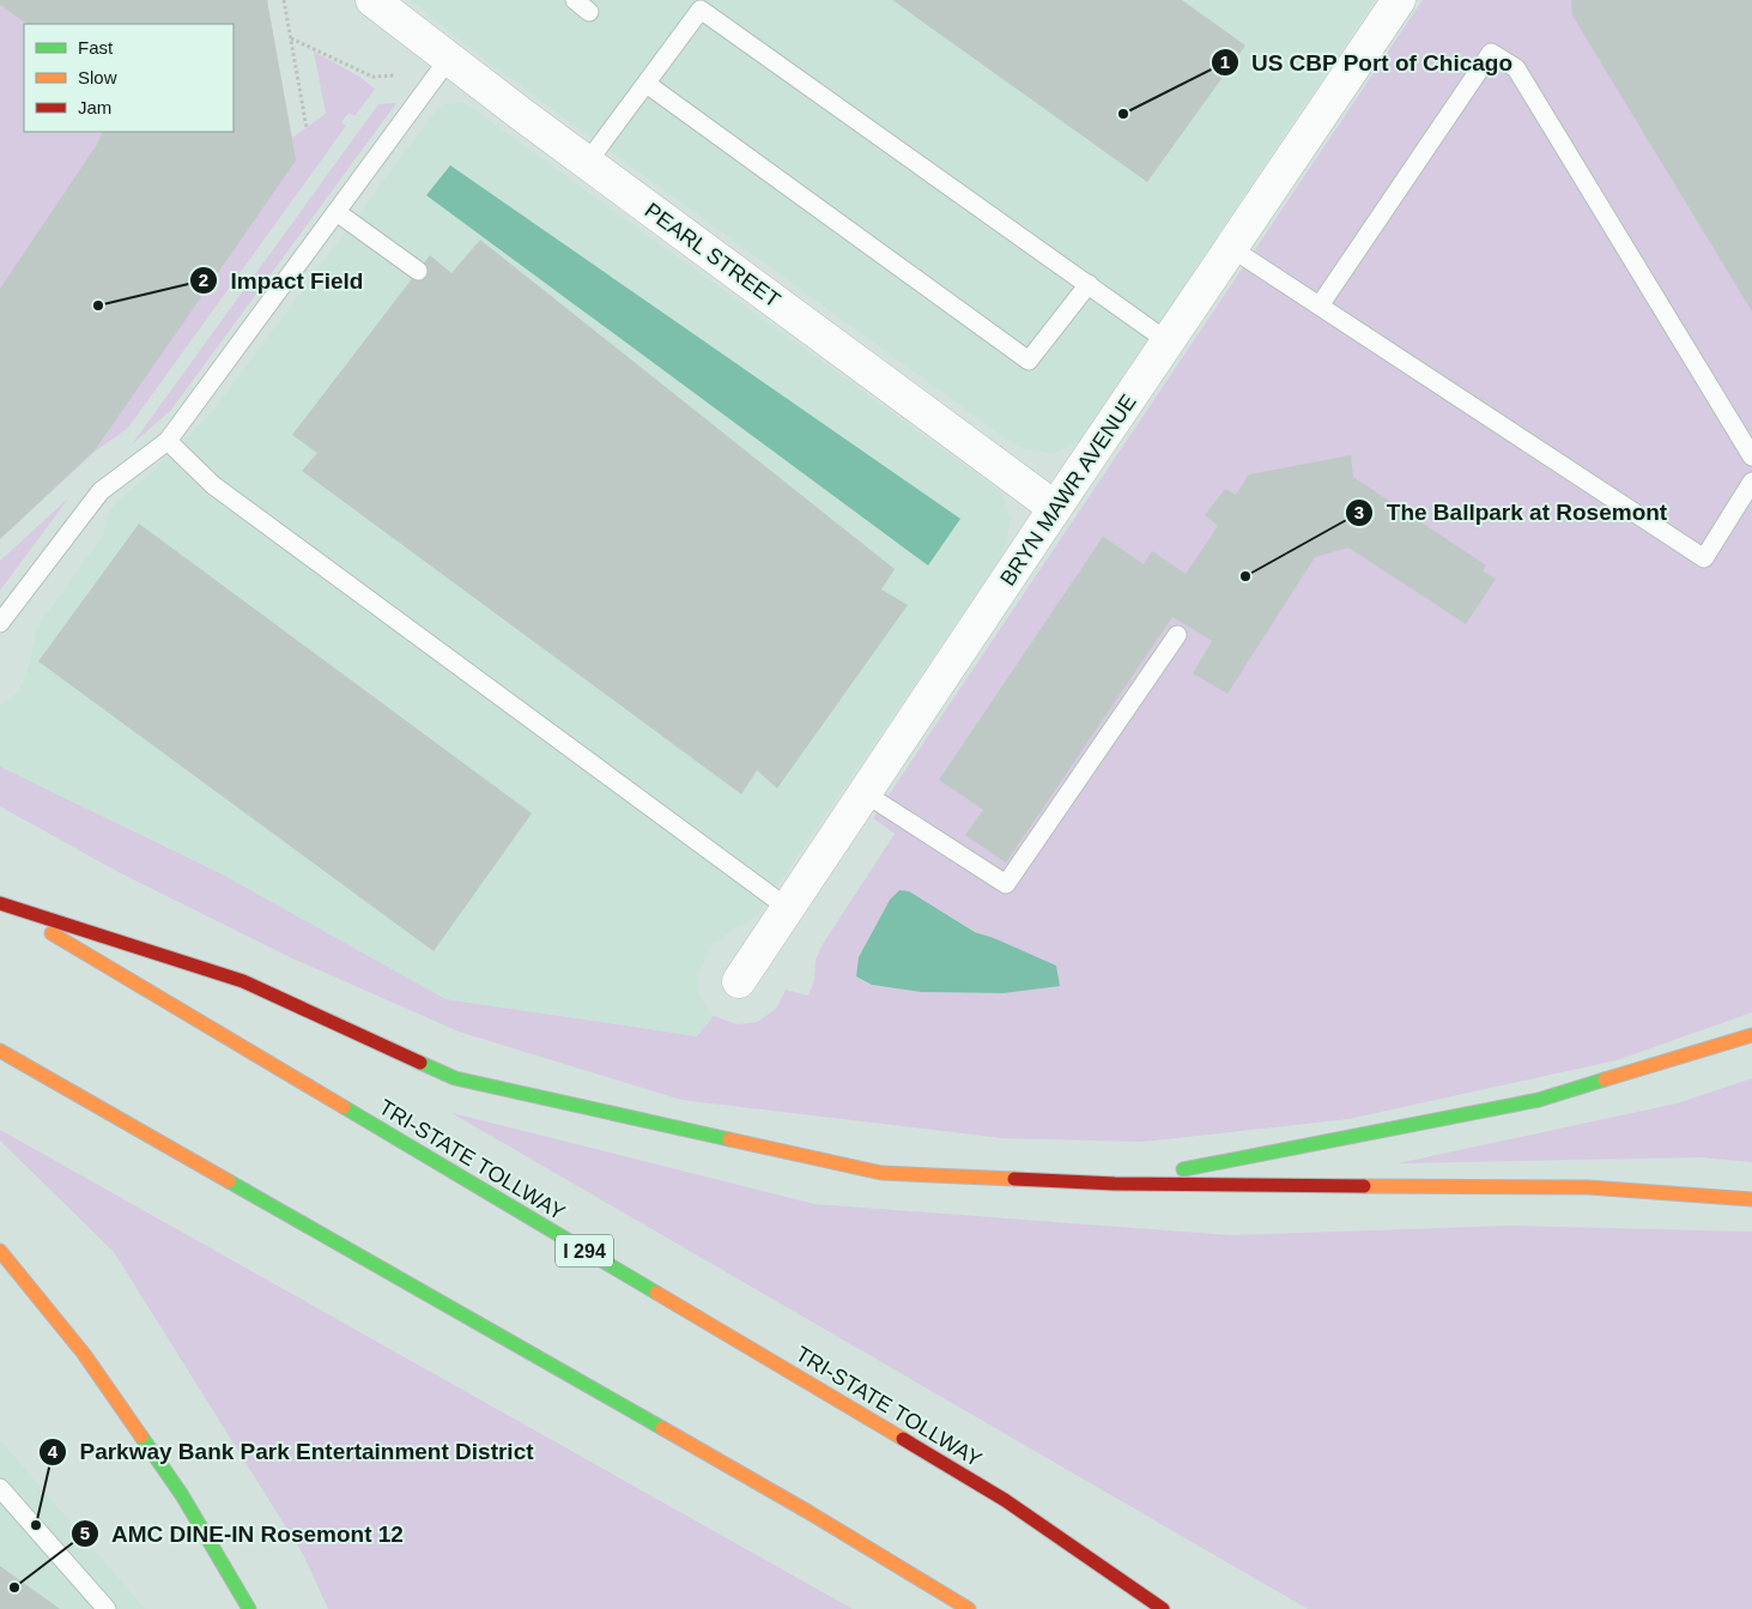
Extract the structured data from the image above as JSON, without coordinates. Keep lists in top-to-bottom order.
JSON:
{
  "streets": {
    "highway": ["TRI-STATE TOLLWAY", "I 294"],
    "street": ["PEARL STREET", "BRYN MAWR AVENUE"]
  },
  "crossings": [
    ["PEARL STREET", "BRYN MAWR AVENUE"]
  ],
  "places": [
    "US CBP Port of Chicago",
    "Impact Field",
    "The Ballpark at Rosemont",
    "Parkway Bank Park Entertainment District",
    "AMC DINE-IN Rosemont 12"
  ],
  "legend": ["Fast", "Slow", "Jam"]
}
